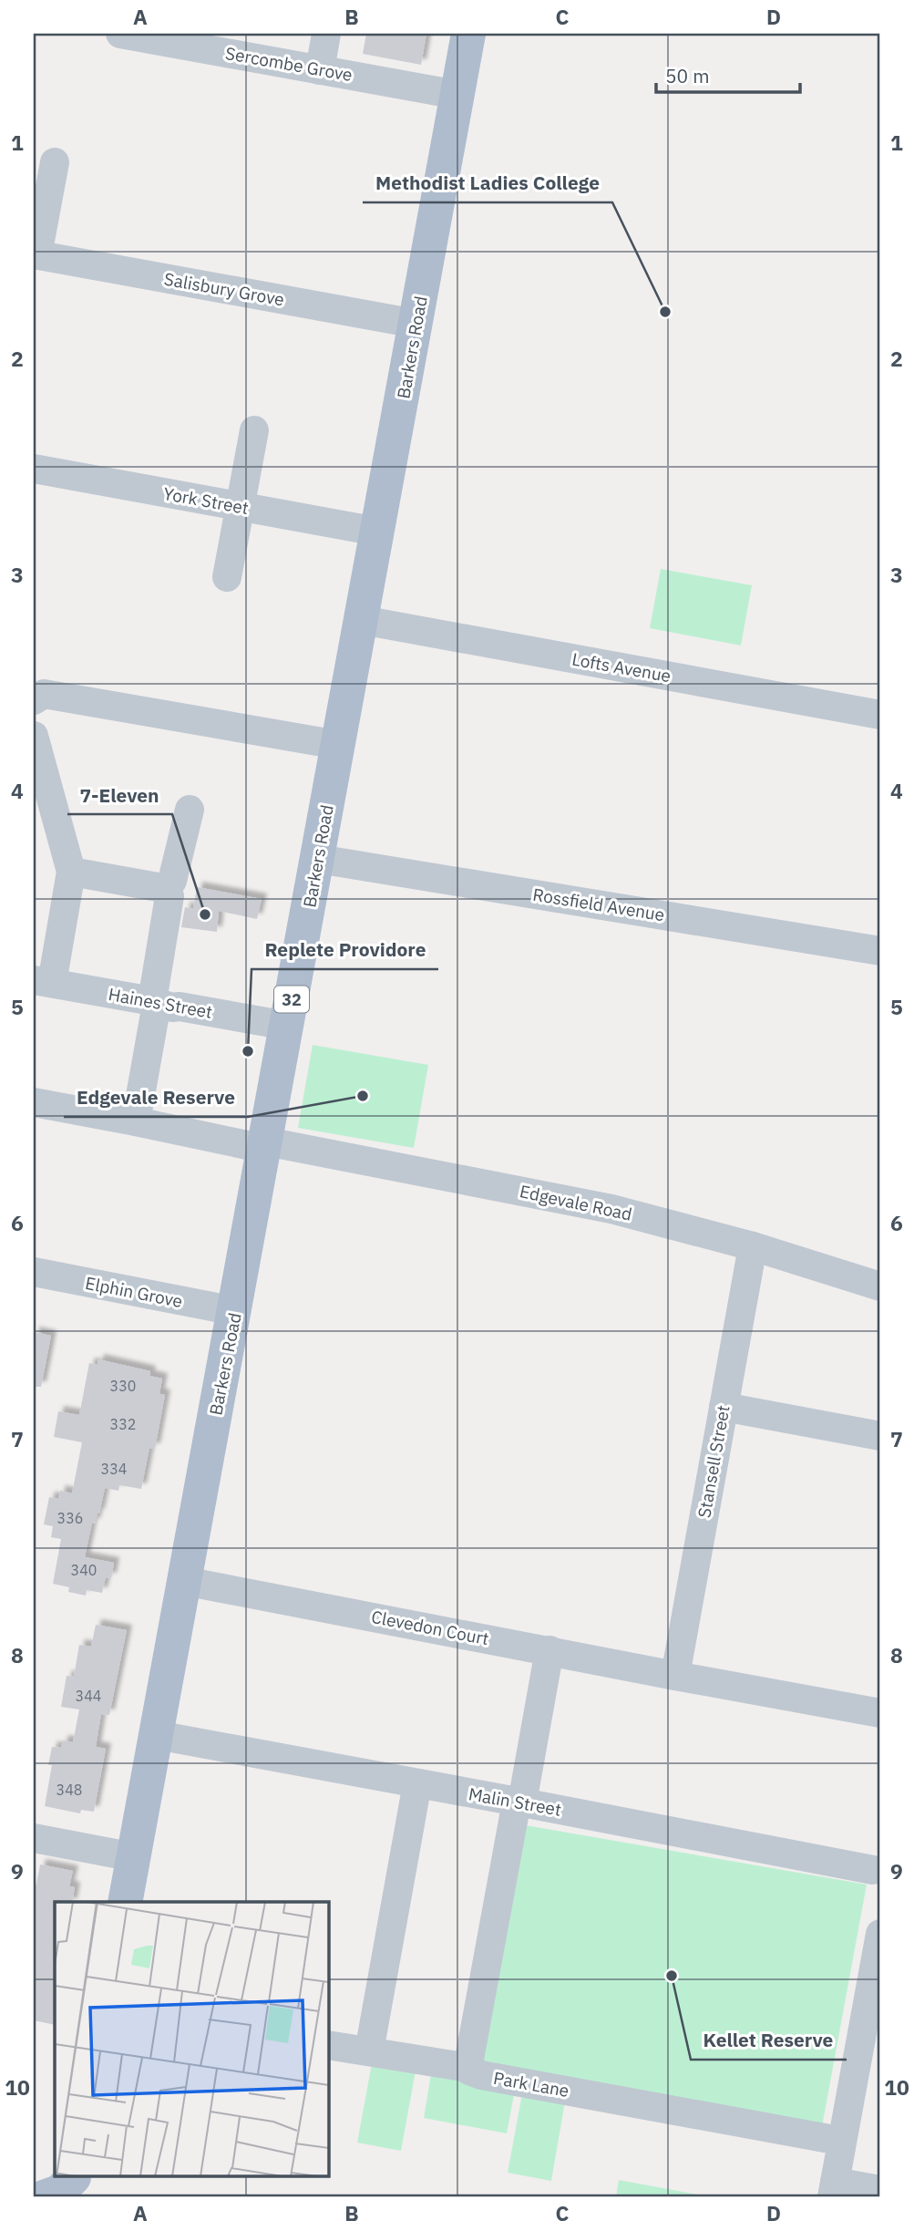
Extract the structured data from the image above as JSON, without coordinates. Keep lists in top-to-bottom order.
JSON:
{
  "streets": {
    "main road": ["Barkers Road", "32"],
    "street": [
      "Sercombe Grove",
      "Salisbury Grove",
      "York Street",
      "Lofts Avenue",
      "Rossfield Avenue",
      "Haines Street",
      "Edgevale Road",
      "Elphin Grove",
      "Stansell Street",
      "Clevedon Court",
      "Malin Street",
      "Park Lane"
    ]
  },
  "crossings": [
    ["Sercombe Grove", "Barkers Road"],
    ["Salisbury Grove", "Barkers Road"],
    ["Barkers Road", "York Street"],
    ["Barkers Road", "Lofts Avenue"],
    ["Barkers Road", "Rossfield Avenue"],
    ["Barkers Road", "Haines Street"],
    ["Barkers Road", "Edgevale Road"],
    ["Barkers Road", "Elphin Grove"],
    ["Barkers Road", "Clevedon Court"],
    ["Barkers Road", "Malin Street"],
    ["Edgevale Road", "Stansell Street"],
    ["Stansell Street", "Clevedon Court"],
    ["Clevedon Court", "Park Lane"],
    ["Malin Street", "Park Lane"]
  ],
  "places": [
    "Methodist Ladies College",
    "7-Eleven",
    "Replete Providore",
    "Edgevale Reserve",
    "Kellet Reserve"
  ],
  "house_numbers": [
    "330",
    "332",
    "334",
    "336",
    "340",
    "344",
    "348"
  ],
  "scale_bar": "50 m",
  "grid": {
    "columns": [
      "A",
      "B",
      "C",
      "D"
    ],
    "rows": [
      "1",
      "2",
      "3",
      "4",
      "5",
      "6",
      "7",
      "8",
      "9",
      "10"
    ]
  }
}
